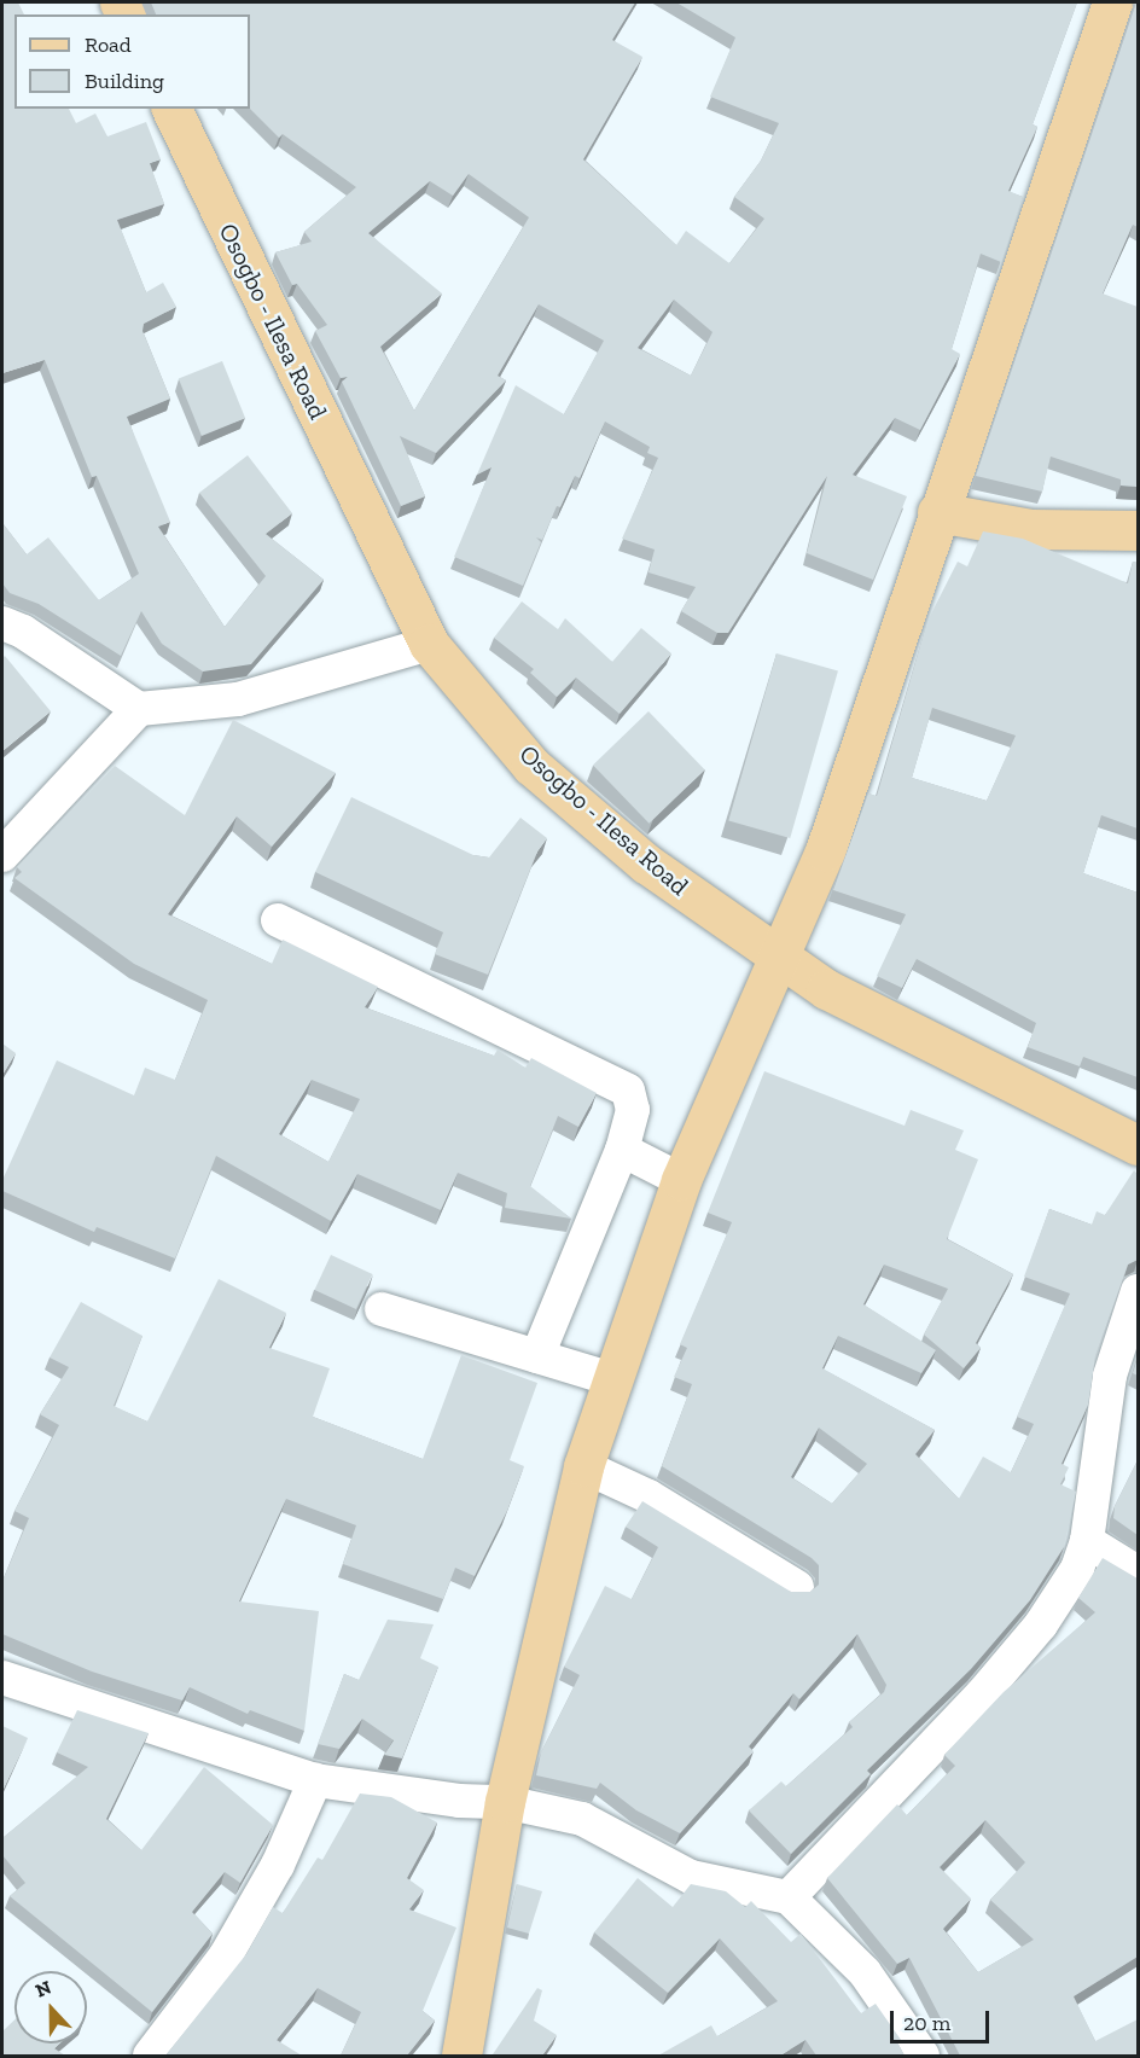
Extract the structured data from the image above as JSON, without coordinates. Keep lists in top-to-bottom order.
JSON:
{
  "streets": {
    "main road": ["Osogbo - Ilesa Road"]
  },
  "legend": ["Road", "Building"],
  "scale_bar": "20 m",
  "north": "top"
}
